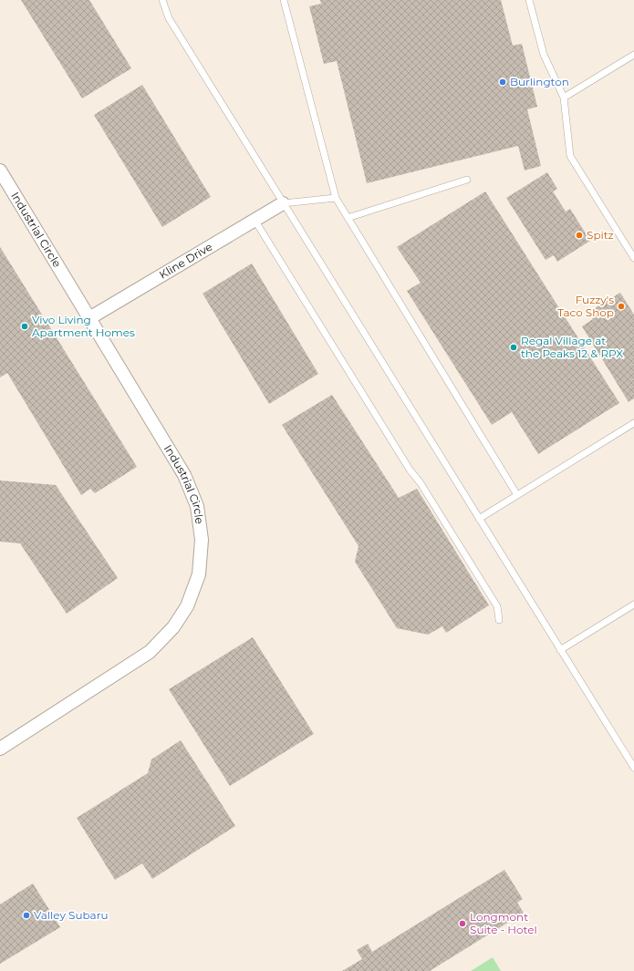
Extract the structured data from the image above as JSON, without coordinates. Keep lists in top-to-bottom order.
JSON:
{
  "streets": {
    "street": ["Industrial Circle", "Kline Drive"]
  },
  "crossings": [
    ["Industrial Circle", "Kline Drive"]
  ],
  "places": [
    "Burlington",
    "Spitz",
    "Fuzzy's Taco Shop",
    "Vivo Living Apartment Homes",
    "Regal Village at the Peaks 12 & RPX",
    "Valley Subaru",
    "Longmont Suite - Hotel"
  ]
}
